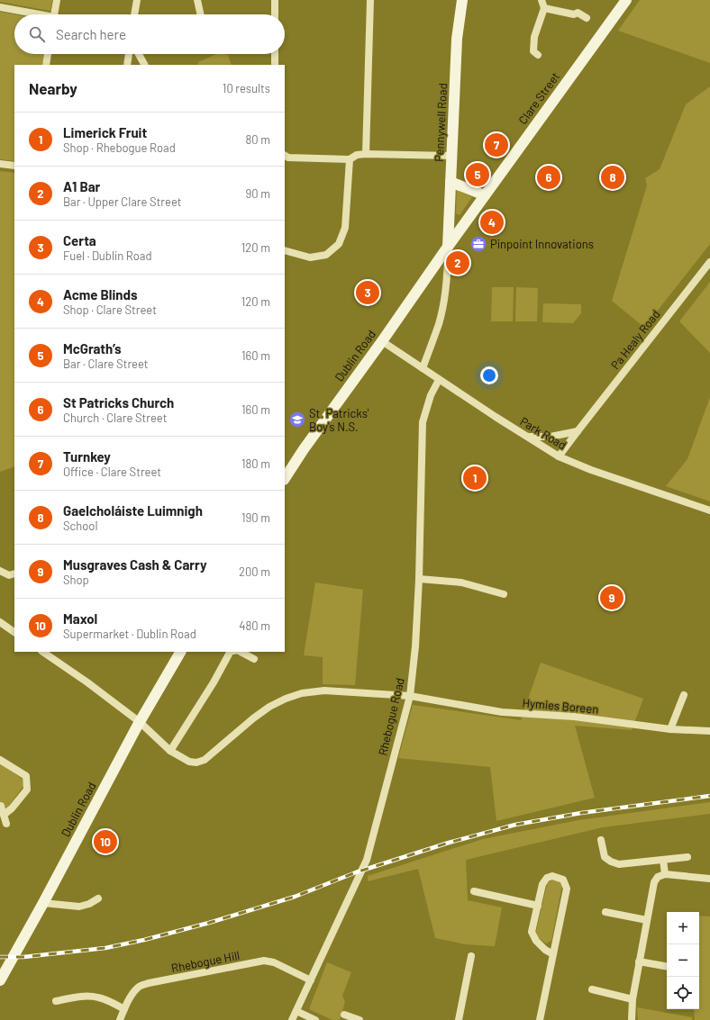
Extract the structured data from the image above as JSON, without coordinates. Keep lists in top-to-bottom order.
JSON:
{
  "streets": {
    "main road": ["Clare Street", "Pennywell Road", "Dublin Road"],
    "street": [
      "Pa Healy Road",
      "Park Road",
      "Hymies Boreen",
      "Rhebogue Road",
      "Rhebogue Hill"
    ]
  },
  "crossings": [
    ["Clare Street", "Pennywell Road"],
    ["Clare Street", "Dublin Road"],
    ["Pennywell Road", "Dublin Road"],
    ["Pa Healy Road", "Park Road"],
    ["Dublin Road", "Park Road"],
    ["Dublin Road", "Hymies Boreen"],
    ["Park Road", "Rhebogue Road"],
    ["Hymies Boreen", "Rhebogue Road"],
    ["Rhebogue Road", "Rhebogue Hill"]
  ],
  "places": {
    "office": ["Pinpoint Innovations"],
    "school or university": ["St. Patricks' Boy's N.S."]
  },
  "page": {
    "search": "Search here",
    "heading": ["Nearby", "10 results"],
    "list": [
      {
        "mark": "1",
        "name": "Limerick Fruit",
        "note": "Shop · Rhebogue Road",
        "value": "80 m"
      },
      {
        "mark": "2",
        "name": "A1 Bar",
        "note": "Bar · Upper Clare Street",
        "value": "90 m"
      },
      {
        "mark": "3",
        "name": "Certa",
        "note": "Fuel · Dublin Road",
        "value": "120 m"
      },
      {
        "mark": "4",
        "name": "Acme Blinds",
        "note": "Shop · Clare Street",
        "value": "120 m"
      },
      {
        "mark": "5",
        "name": "McGrath’s",
        "note": "Bar · Clare Street",
        "value": "160 m"
      },
      {
        "mark": "6",
        "name": "St Patricks Church",
        "note": "Church · Clare Street",
        "value": "160 m"
      },
      {
        "mark": "7",
        "name": "Turnkey",
        "note": "Office · Clare Street",
        "value": "180 m"
      },
      {
        "mark": "8",
        "name": "Gaelcholáiste Luimnigh",
        "note": "School",
        "value": "190 m"
      },
      {
        "mark": "9",
        "name": "Musgraves Cash & Carry",
        "note": "Shop",
        "value": "200 m"
      },
      {
        "mark": "10",
        "name": "Maxol",
        "note": "Supermarket · Dublin Road",
        "value": "480 m"
      }
    ],
    "pins": [
      "7",
      "5",
      "6",
      "8",
      "4",
      "2",
      "3",
      "1",
      "9",
      "10"
    ],
    "map_buttons": ["+", "−"]
  }
}
